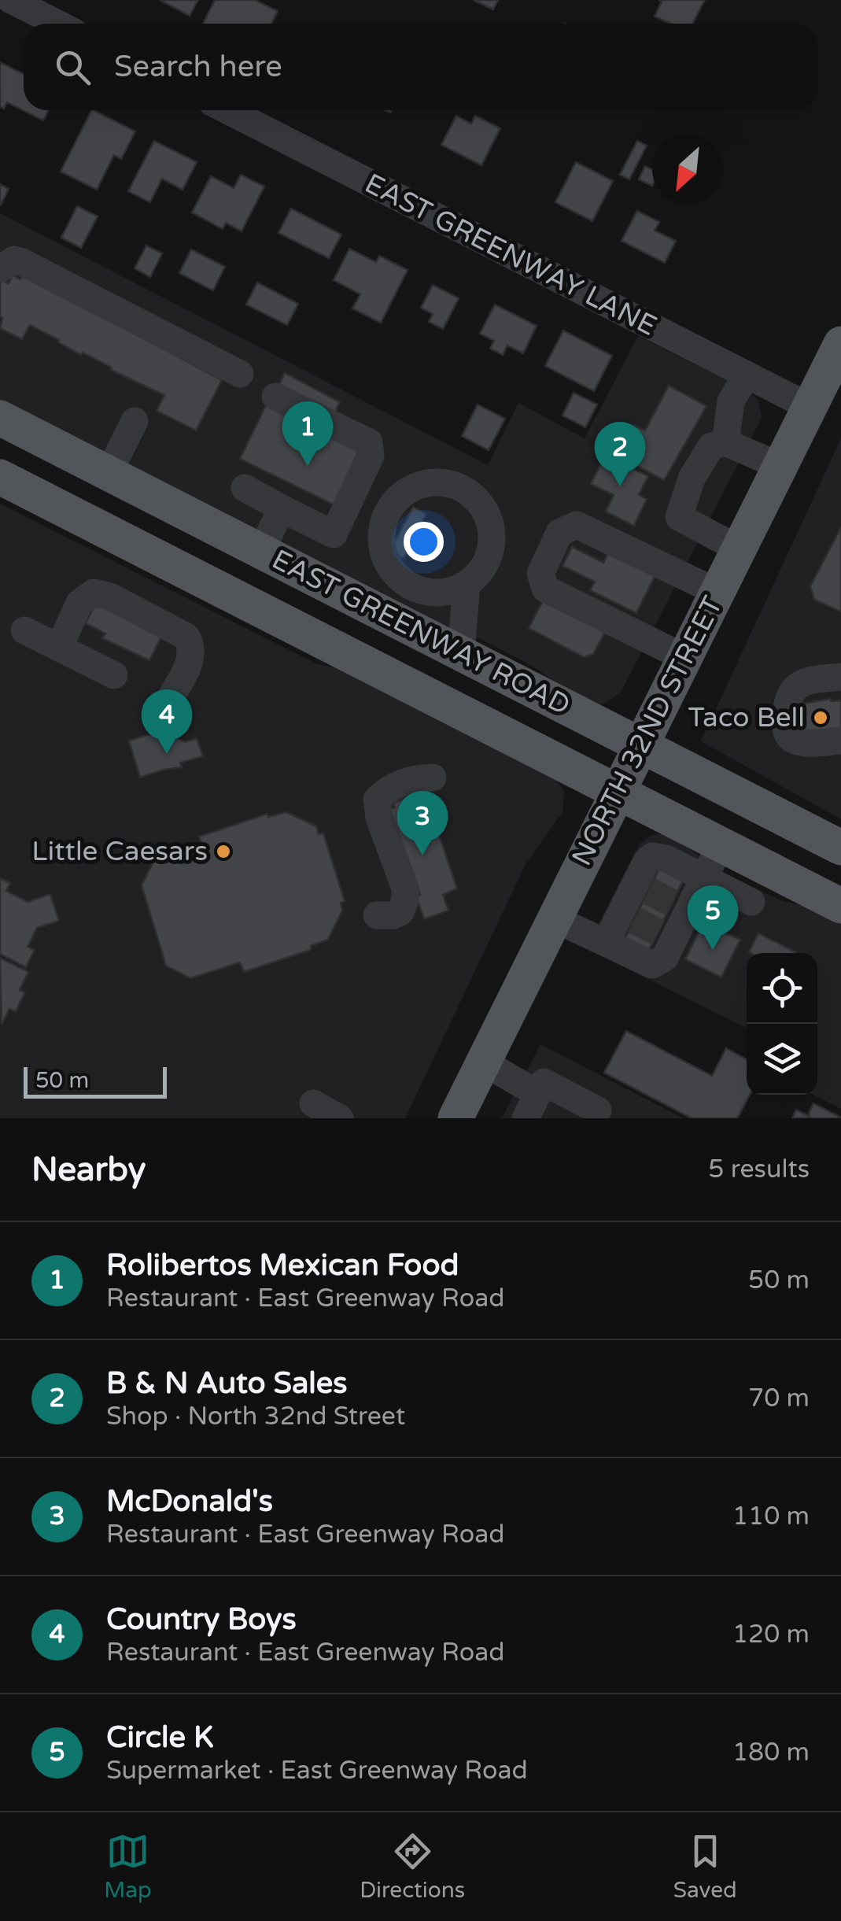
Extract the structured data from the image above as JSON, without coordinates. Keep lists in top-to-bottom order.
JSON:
{
  "streets": {
    "main road": ["EAST GREENWAY ROAD", "NORTH 32ND STREET"],
    "street": ["EAST GREENWAY LANE"]
  },
  "crossings": [
    ["EAST GREENWAY LANE", "NORTH 32ND STREET"],
    ["EAST GREENWAY ROAD", "NORTH 32ND STREET"]
  ],
  "places": ["Taco Bell", "Little Caesars"],
  "scale_bar": "50 m",
  "north": "bottom left",
  "page": {
    "search": "Search here",
    "pins": [
      "1",
      "2",
      "4",
      "3",
      "5"
    ],
    "scale": "50 m",
    "heading": ["Nearby", "5 results"],
    "list": [
      {
        "mark": "1",
        "name": "Rolibertos Mexican Food",
        "note": "Restaurant · East Greenway Road",
        "value": "50 m"
      },
      {
        "mark": "2",
        "name": "B & N Auto Sales",
        "note": "Shop · North 32nd Street",
        "value": "70 m"
      },
      {
        "mark": "3",
        "name": "McDonald's",
        "note": "Restaurant · East Greenway Road",
        "value": "110 m"
      },
      {
        "mark": "4",
        "name": "Country Boys",
        "note": "Restaurant · East Greenway Road",
        "value": "120 m"
      },
      {
        "mark": "5",
        "name": "Circle K",
        "note": "Supermarket · East Greenway Road",
        "value": "180 m"
      }
    ],
    "nav": ["Map", "Directions", "Saved"]
  }
}
